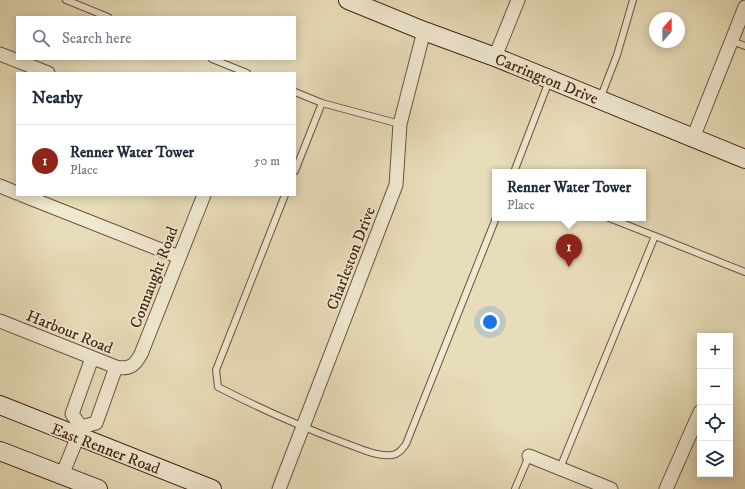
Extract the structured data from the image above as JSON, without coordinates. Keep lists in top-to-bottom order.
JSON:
{
  "streets": {
    "street": [
      "Carrington Drive",
      "Charleston Drive",
      "Connaught Road",
      "Harbour Road",
      "East Renner Road"
    ]
  },
  "crossings": [
    ["Carrington Drive", "Charleston Drive"],
    ["Connaught Road", "Harbour Road"],
    ["Connaught Road", "East Renner Road"]
  ],
  "north": "top",
  "page": {
    "search": "Search here",
    "heading": "Nearby",
    "list": [
      {
        "mark": "1",
        "name": "Renner Water Tower",
        "note": "Place",
        "value": "50 m"
      }
    ],
    "popup": ["Renner Water Tower", "Place"],
    "pins": "1",
    "map_buttons": ["+", "−"]
  }
}
